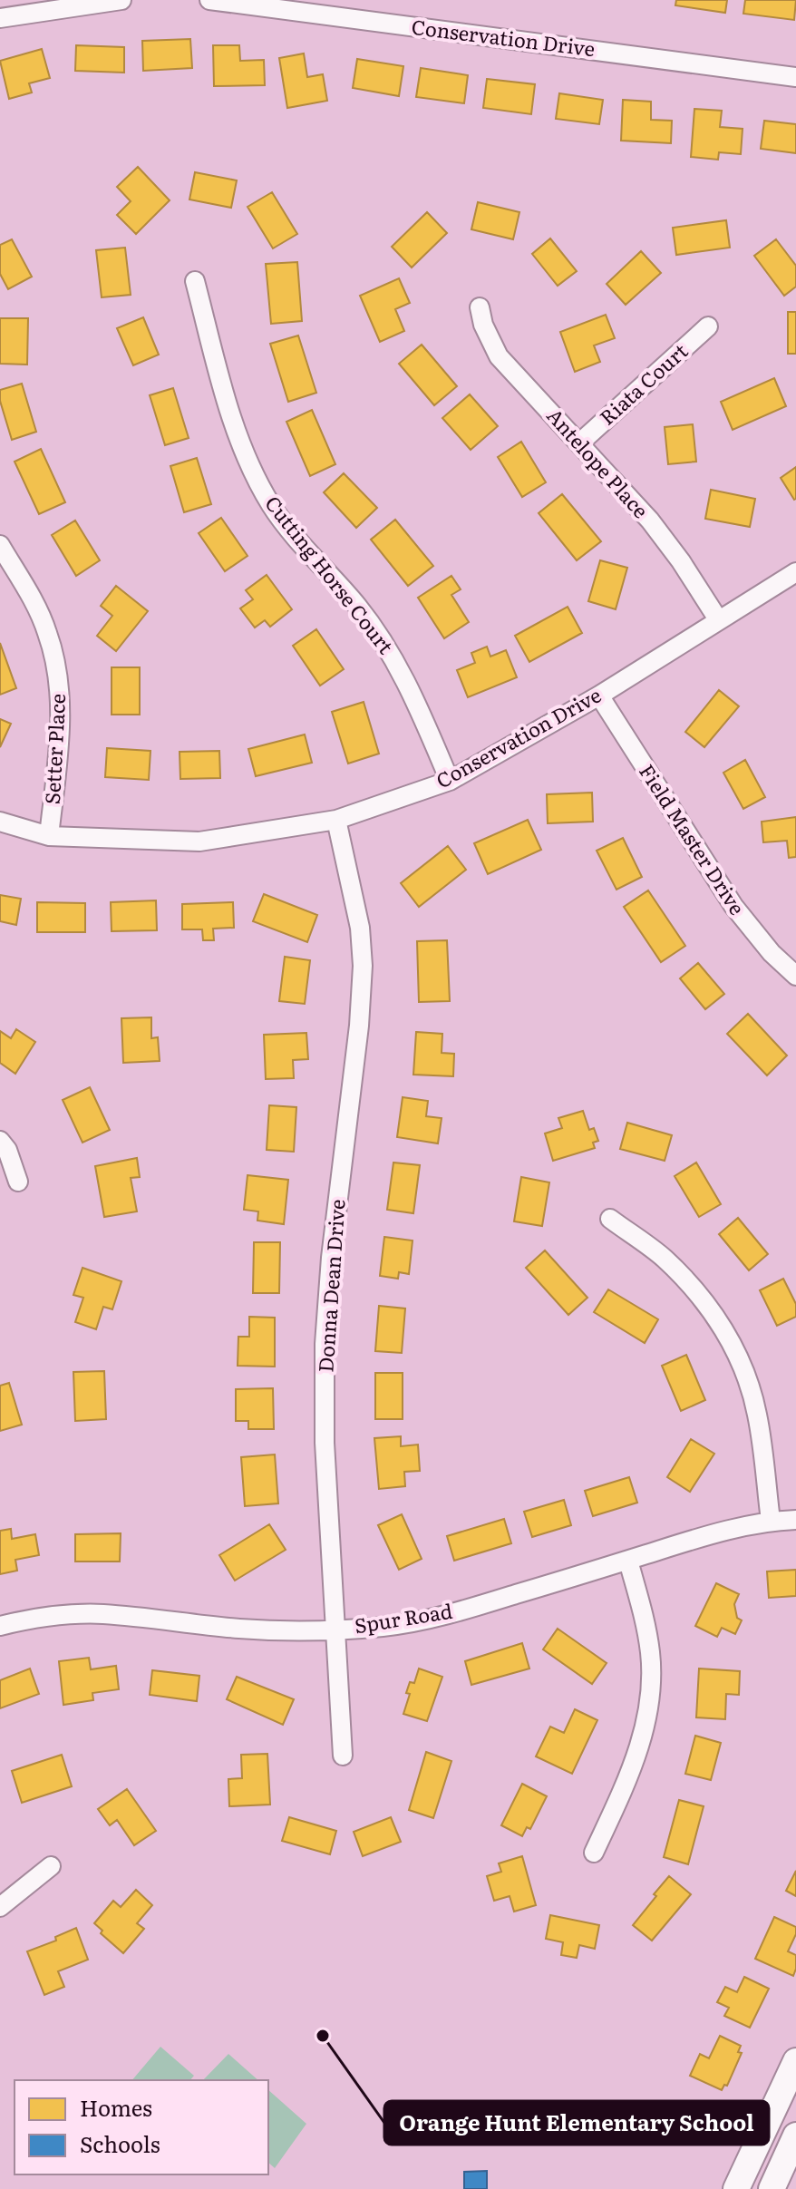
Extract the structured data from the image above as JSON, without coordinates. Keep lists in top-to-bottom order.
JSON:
{
  "streets": {
    "street": [
      "Conservation Drive",
      "Riata Court",
      "Antelope Place",
      "Cutting Horse Court",
      "Setter Place",
      "Field Master Drive",
      "Donna Dean Drive",
      "Spur Road"
    ]
  },
  "crossings": [
    ["Conservation Drive", "Antelope Place"],
    ["Conservation Drive", "Cutting Horse Court"],
    ["Conservation Drive", "Setter Place"],
    ["Conservation Drive", "Field Master Drive"],
    ["Conservation Drive", "Donna Dean Drive"],
    ["Riata Court", "Antelope Place"],
    ["Donna Dean Drive", "Spur Road"]
  ],
  "places": ["Orange Hunt Elementary School"],
  "legend": ["Homes", "Schools"]
}
